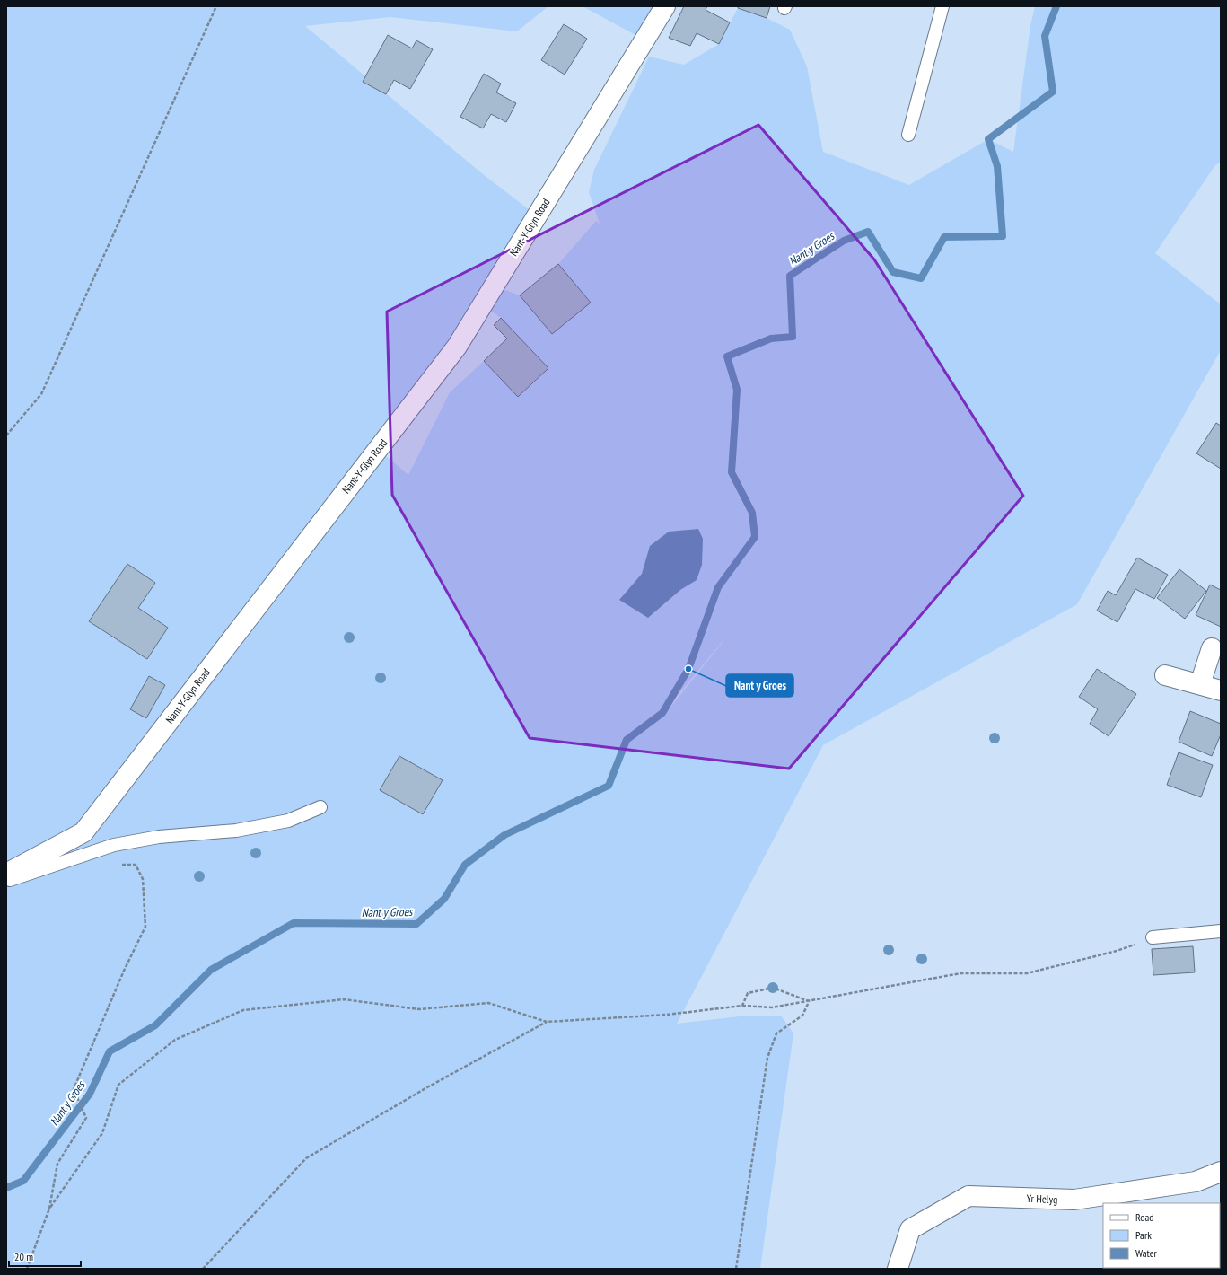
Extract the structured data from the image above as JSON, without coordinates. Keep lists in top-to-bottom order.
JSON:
{
  "streets": {
    "street": ["Nant-Y-Glyn Road", "Yr Helyg"]
  },
  "water": ["Nant y Groes"],
  "places": ["Nant y Groes"],
  "legend": ["Road", "Park", "Water"],
  "scale_bar": "20 m"
}
